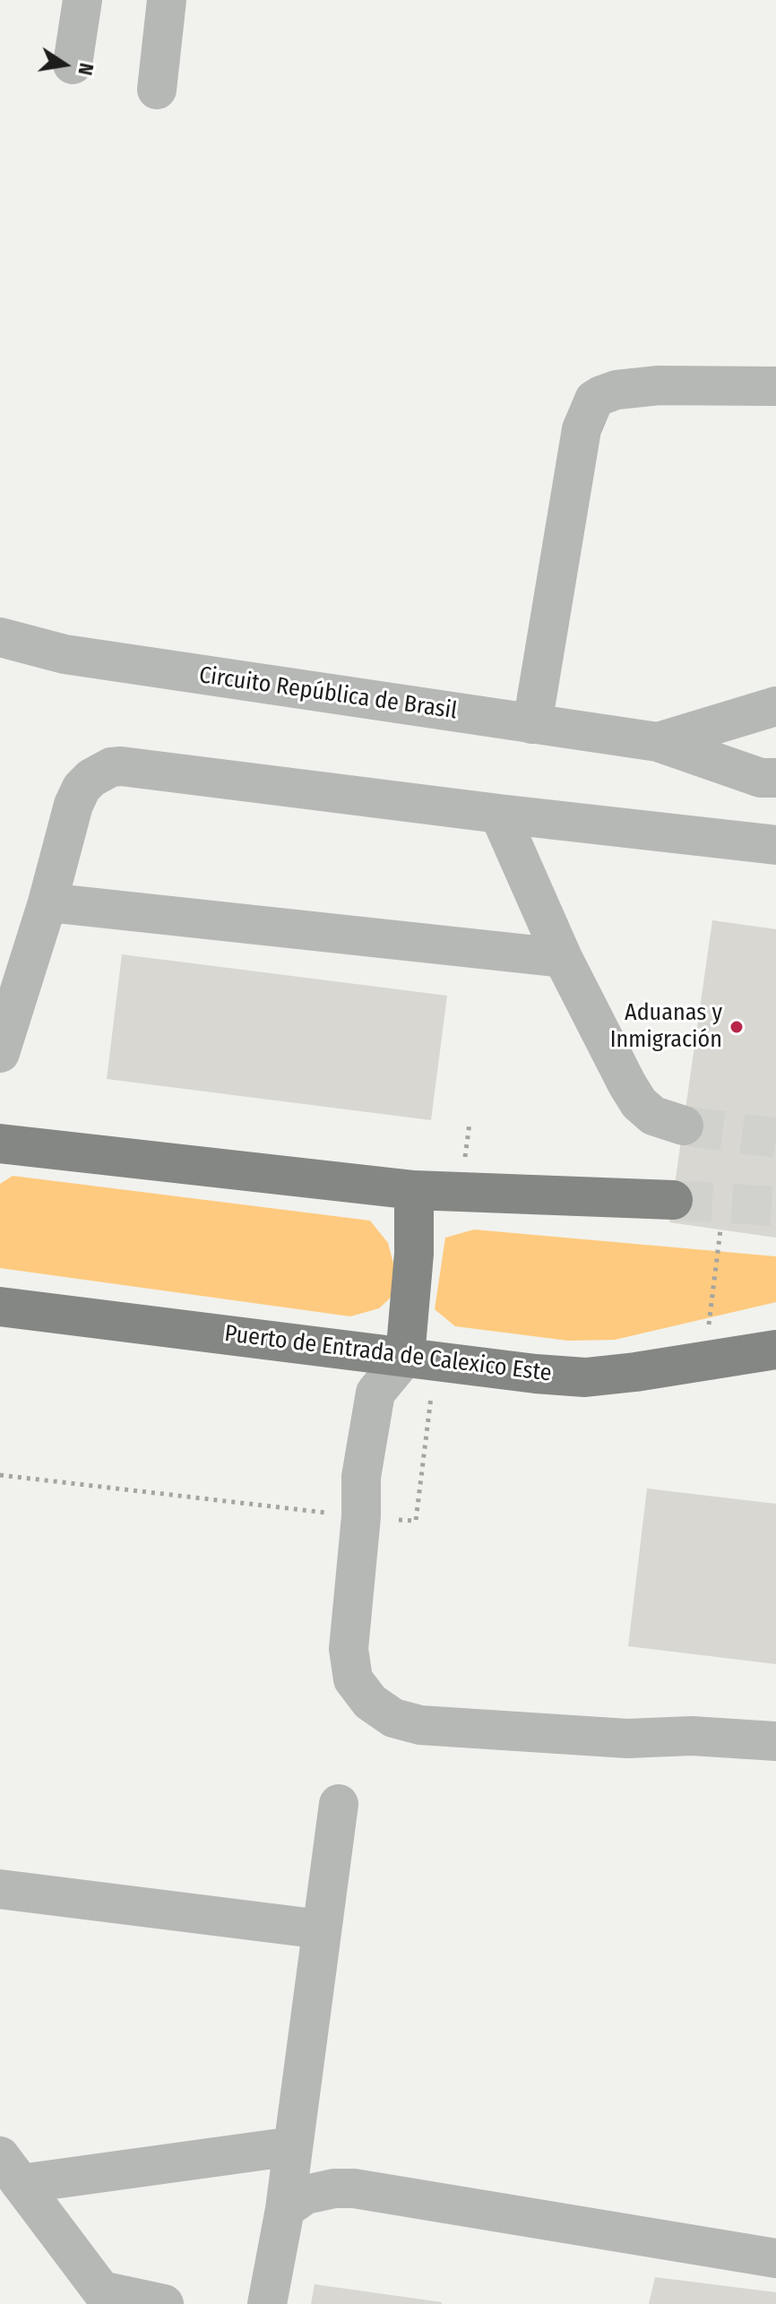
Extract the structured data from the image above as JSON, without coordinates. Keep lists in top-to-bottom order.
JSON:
{
  "streets": {
    "main road": ["Puerto de Entrada de Calexico Este"],
    "street": ["Circuito República de Brasil"]
  },
  "places": ["Aduanas y Inmigración"],
  "north": "right"
}
